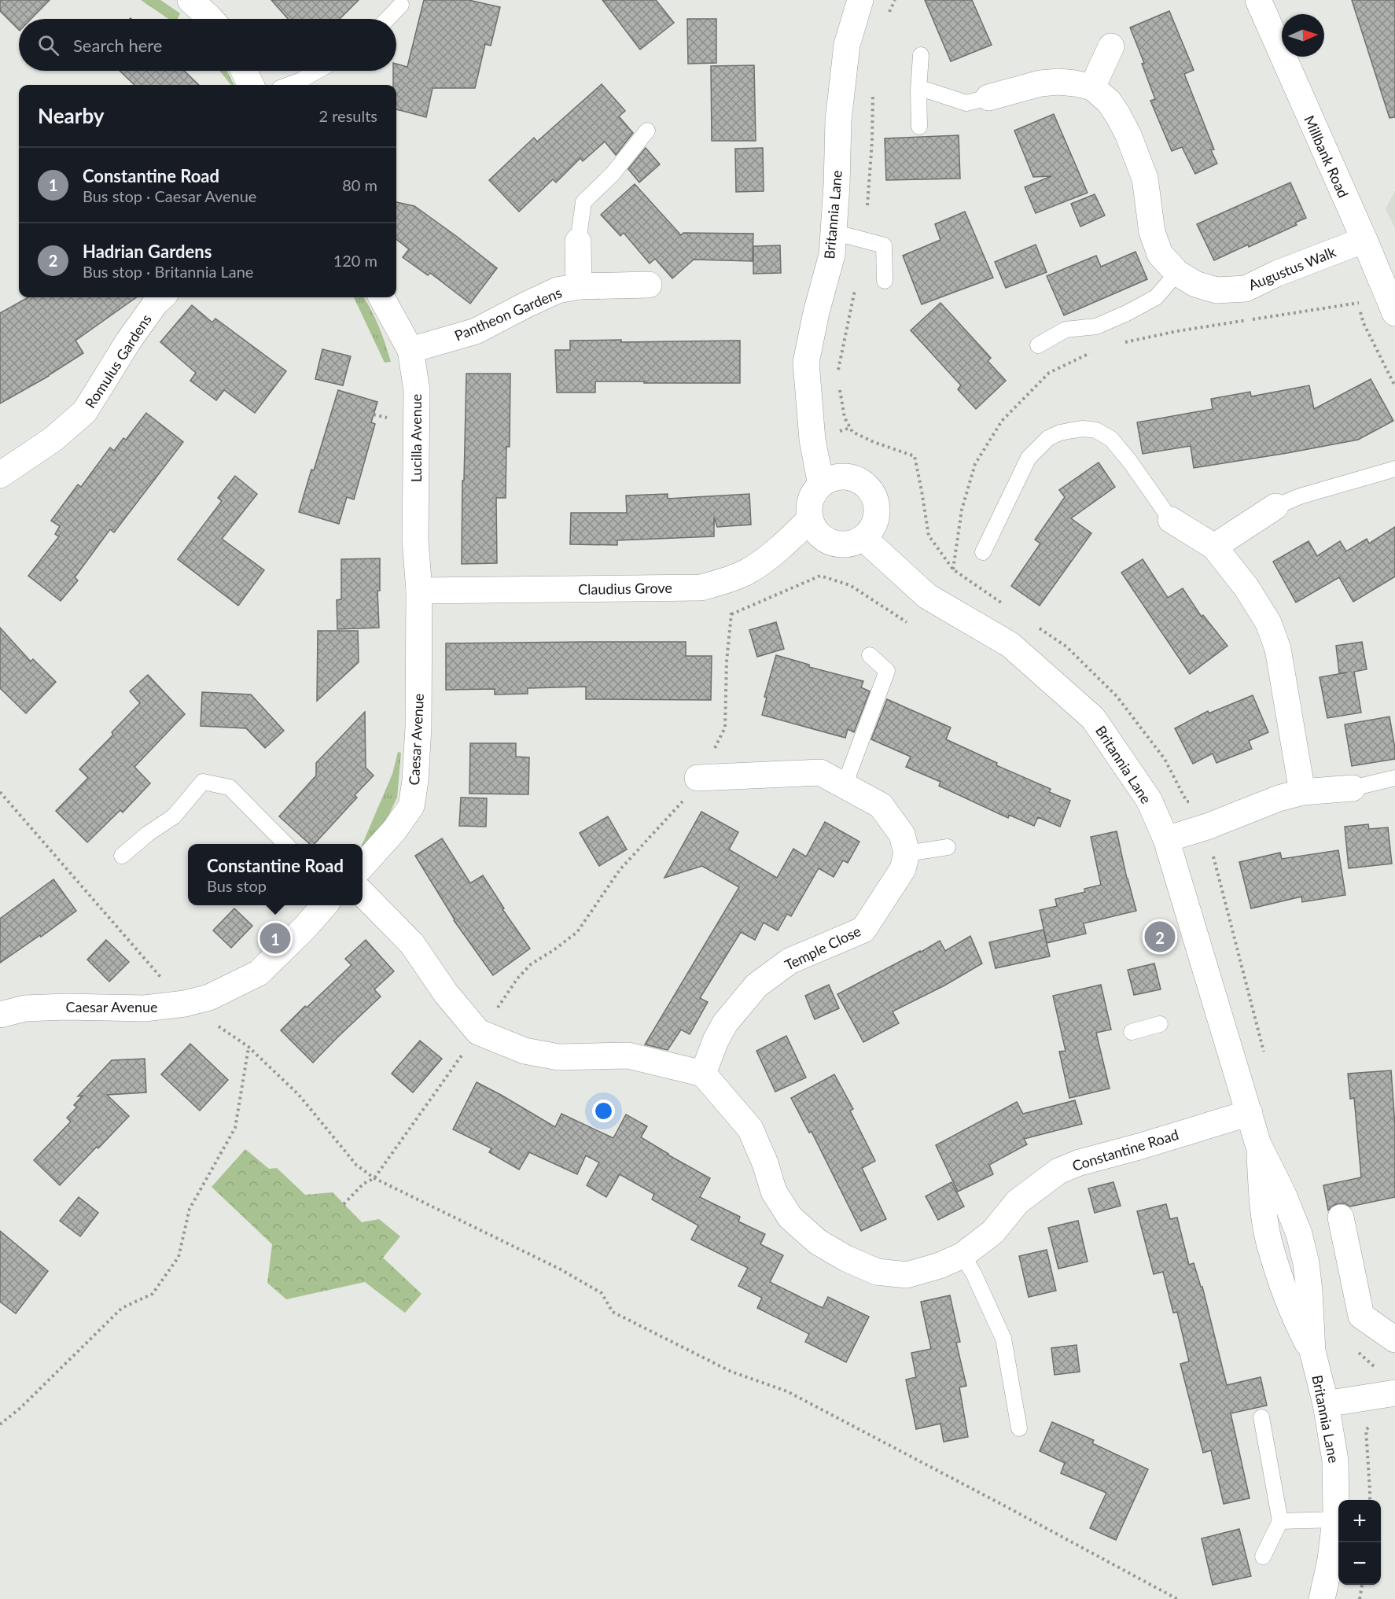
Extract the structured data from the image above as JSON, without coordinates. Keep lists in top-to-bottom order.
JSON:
{
  "streets": {
    "street": [
      "Millbank Road",
      "Britannia Lane",
      "Augustus Walk",
      "Pantheon Gardens",
      "Romulus Gardens",
      "Lucilla Avenue",
      "Claudius Grove",
      "Caesar Avenue",
      "Temple Close",
      "Constantine Road"
    ]
  },
  "crossings": [
    ["Millbank Road", "Augustus Walk"],
    ["Britannia Lane", "Claudius Grove"],
    ["Britannia Lane", "Constantine Road"],
    ["Pantheon Gardens", "Lucilla Avenue"],
    ["Lucilla Avenue", "Claudius Grove"],
    ["Lucilla Avenue", "Caesar Avenue"],
    ["Claudius Grove", "Caesar Avenue"],
    ["Temple Close", "Constantine Road"]
  ],
  "north": "right",
  "page": {
    "search": "Search here",
    "heading": ["Nearby", "2 results"],
    "list": [
      {
        "mark": "1",
        "name": "Constantine Road",
        "note": "Bus stop · Caesar Avenue",
        "value": "80 m"
      },
      {
        "mark": "2",
        "name": "Hadrian Gardens",
        "note": "Bus stop · Britannia Lane",
        "value": "120 m"
      }
    ],
    "popup": ["Constantine Road", "Bus stop"],
    "pins": ["2", "1"],
    "map_buttons": ["+", "−"]
  }
}
